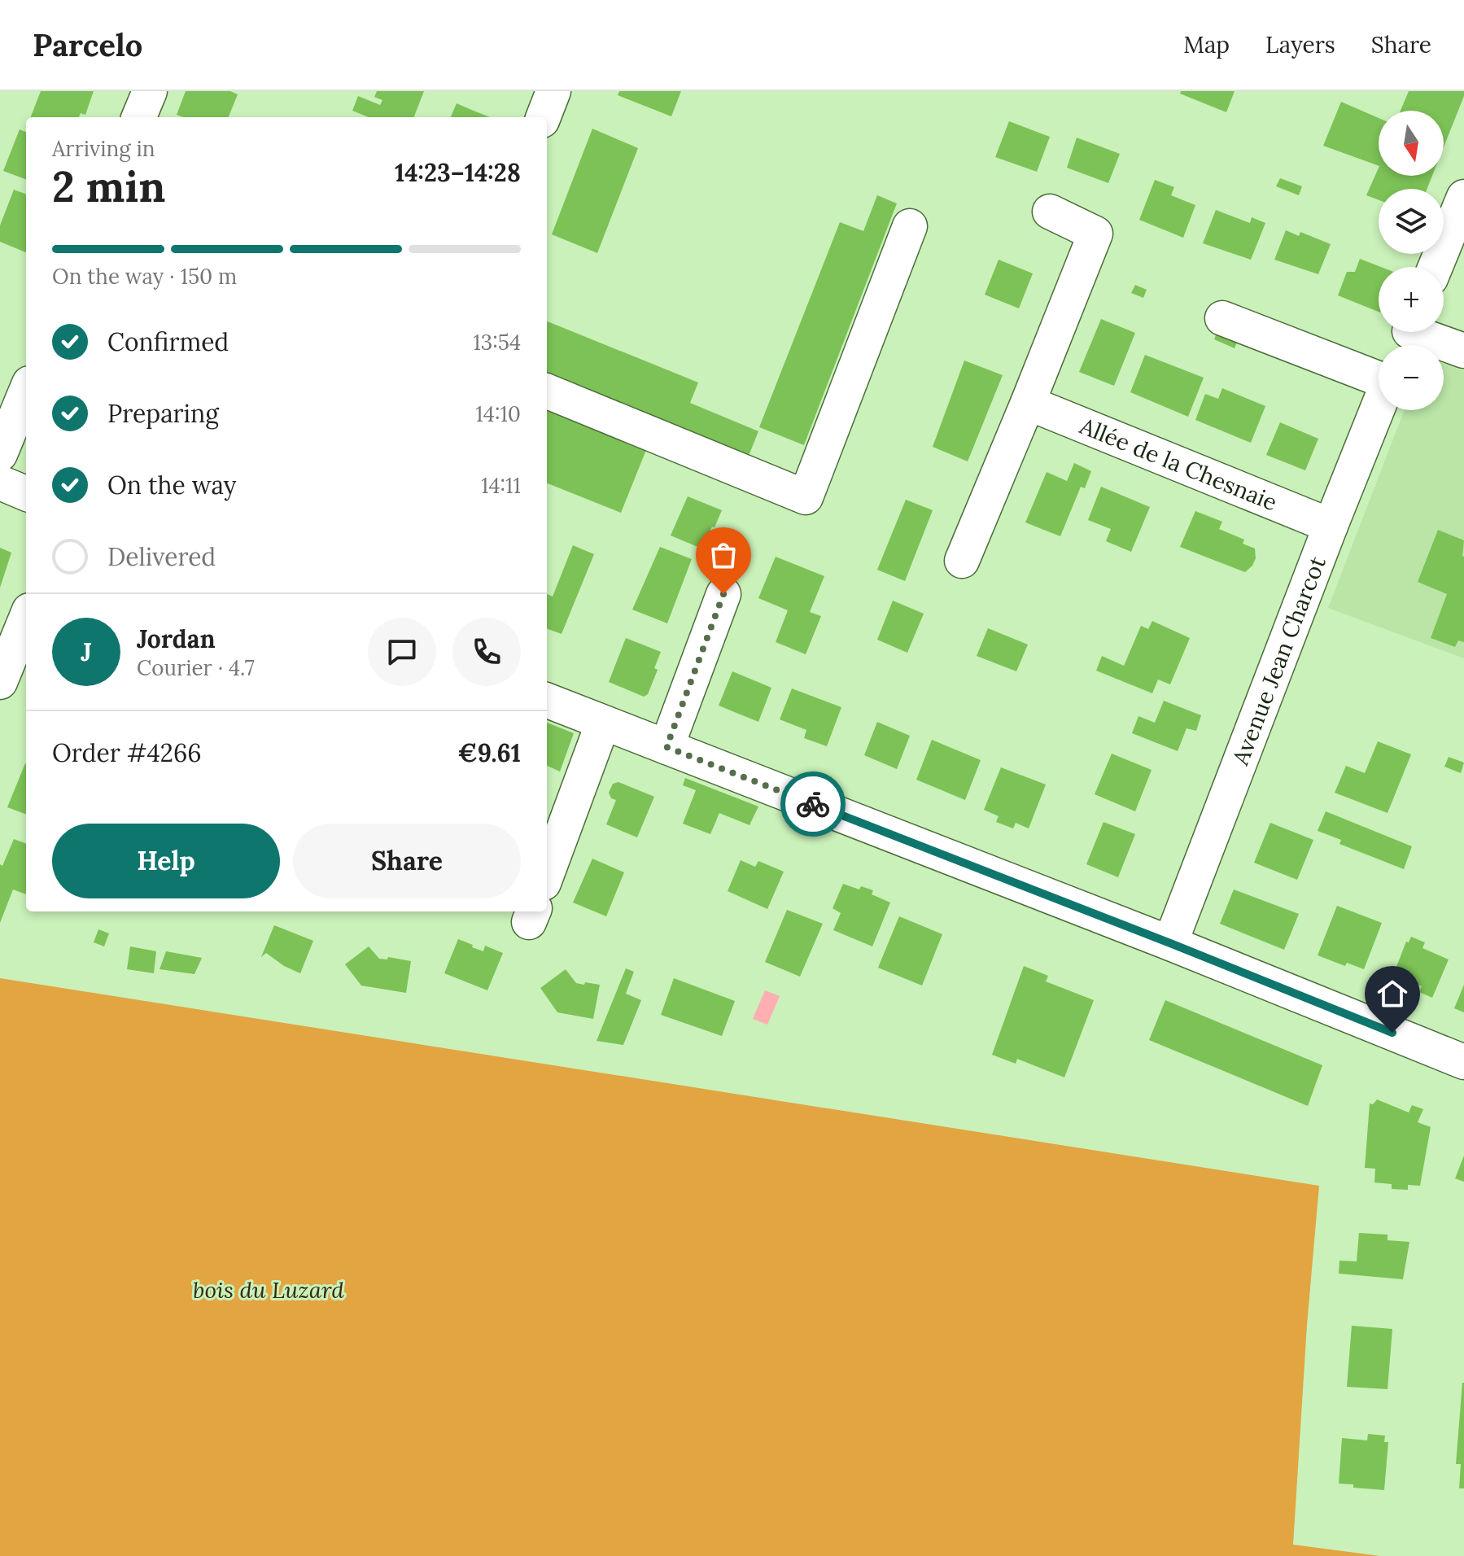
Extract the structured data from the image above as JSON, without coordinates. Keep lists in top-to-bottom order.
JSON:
{
  "streets": {
    "street": ["Allée de la Chesnaie", "Avenue Jean Charcot"]
  },
  "crossings": [
    ["Allée de la Chesnaie", "Avenue Jean Charcot"]
  ],
  "parks": ["bois du Luzard"],
  "north": "bottom",
  "page": {
    "header": "Parcelo",
    "nav": ["Map", "Layers", "Share"],
    "map_buttons": ["+", "−"],
    "heading": ["2 min", "Arriving in", "14:23–14:28"],
    "panel": [
      "Jordan",
      "Courier · 4.7",
      "Order #4266",
      "€9.61"
    ],
    "bar": "On the way · 150 m",
    "list": [
      ["Confirmed", "13:54"],
      ["Preparing", "14:10"],
      ["On the way", "14:11"],
      "Delivered"
    ],
    "round": "J",
    "buttons": ["Help", "Share"]
  }
}
